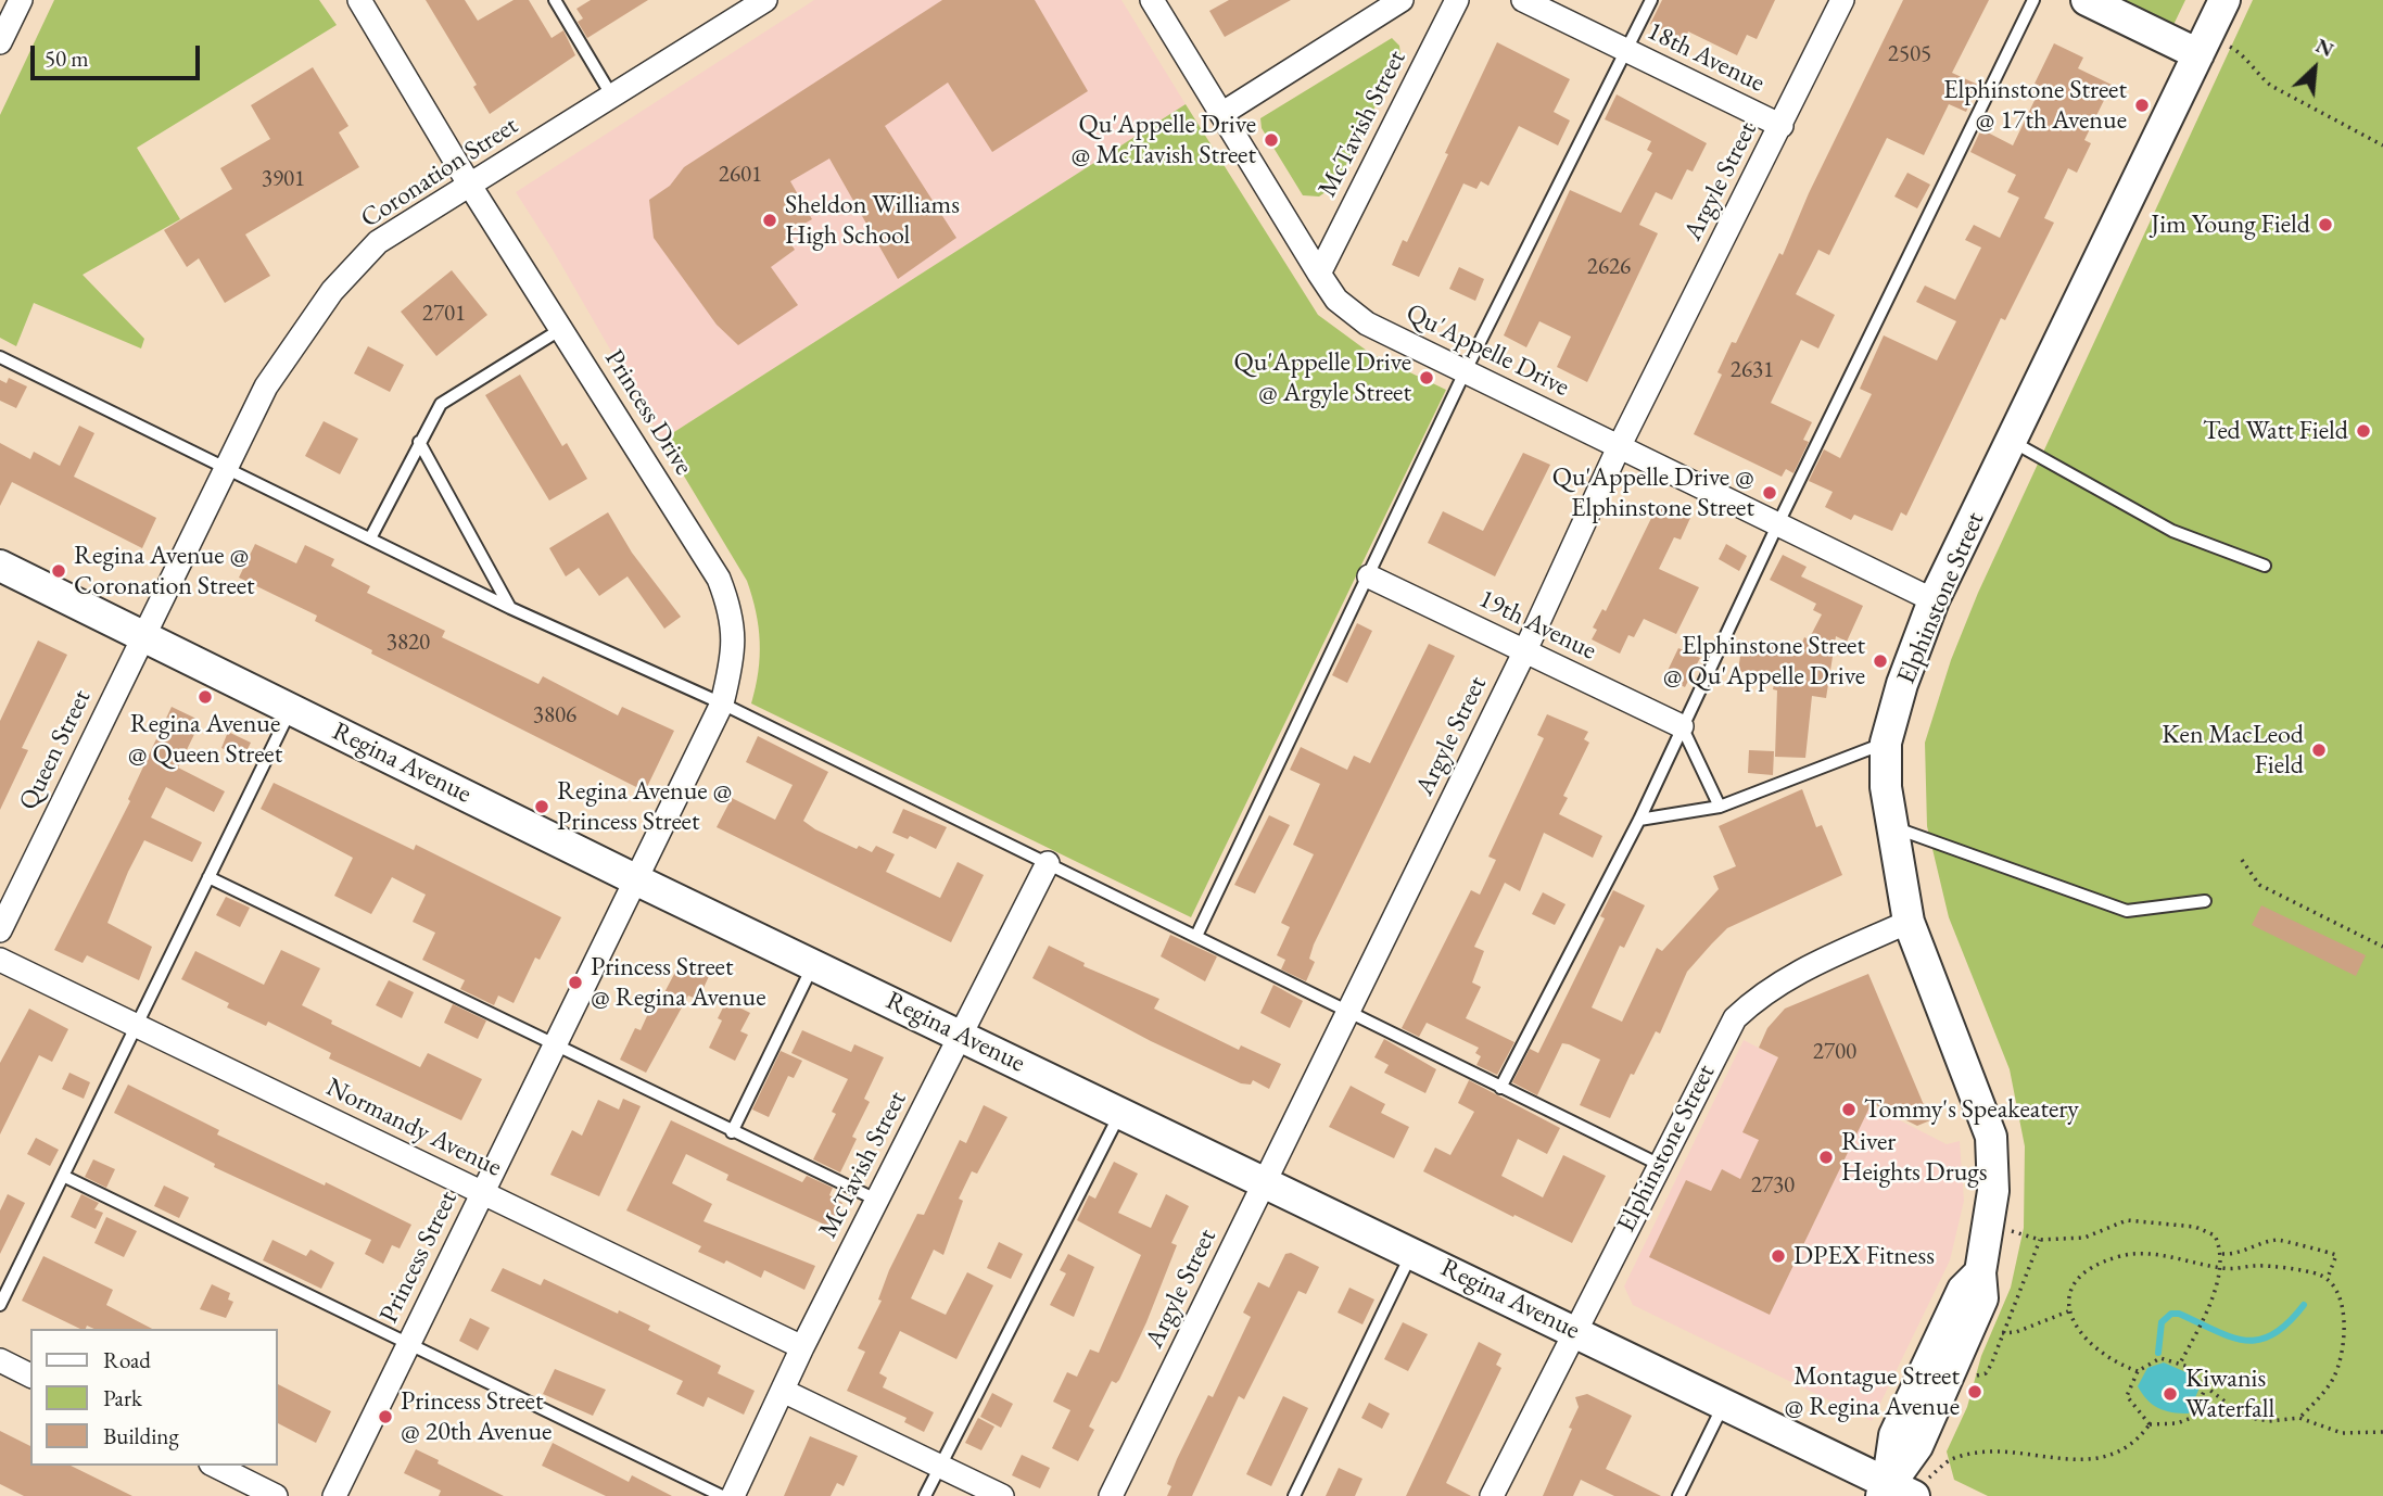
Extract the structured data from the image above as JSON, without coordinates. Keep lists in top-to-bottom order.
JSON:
{
  "streets": {
    "street": [
      "18th Avenue",
      "McTavish Street",
      "Coronation Street",
      "Argyle Street",
      "Qu'Appelle Drive",
      "Princess Drive",
      "Elphinstone Street",
      "19th Avenue",
      "Queen Street",
      "Regina Avenue",
      "Normandy Avenue",
      "Princess Street"
    ]
  },
  "crossings": [
    ["18th Avenue", "Argyle Street"],
    ["McTavish Street", "Qu'Appelle Drive"],
    ["McTavish Street", "Regina Avenue"],
    ["McTavish Street", "Normandy Avenue"],
    ["Coronation Street", "Princess Drive"],
    ["Coronation Street", "Queen Street"],
    ["Coronation Street", "Regina Avenue"],
    ["Argyle Street", "Qu'Appelle Drive"],
    ["Argyle Street", "19th Avenue"],
    ["Argyle Street", "Regina Avenue"],
    ["Qu'Appelle Drive", "Elphinstone Street"],
    ["Princess Drive", "Regina Avenue"],
    ["Princess Drive", "Princess Street"],
    ["Elphinstone Street", "Regina Avenue"],
    ["Queen Street", "Regina Avenue"],
    ["Regina Avenue", "Princess Street"],
    ["Normandy Avenue", "Princess Street"]
  ],
  "places": [
    "Elphinstone Street @ 17th Avenue",
    "Qu'Appelle Drive @ McTavish Street",
    "Sheldon Williams High School",
    "Jim Young Field",
    "Qu'Appelle Drive @ Argyle Street",
    "Ted Watt Field",
    "Qu'Appelle Drive @ Elphinstone Street",
    "Regina Avenue @ Coronation Street",
    "Elphinstone Street @ Qu'Appelle Drive",
    "Regina Avenue @ Queen Street",
    "Ken MacLeod Field",
    "Regina Avenue @ Princess Street",
    "Princess Street @ Regina Avenue",
    "Tommy's Speakeatery",
    "River Heights Drugs",
    "DPEX Fitness",
    "Montague Street @ Regina Avenue",
    "Kiwanis Waterfall",
    "Princess Street @ 20th Avenue"
  ],
  "house_numbers": [
    "2505",
    "2601",
    "3901",
    "2626",
    "2701",
    "2631",
    "3820",
    "3806",
    "2700",
    "2730"
  ],
  "legend": ["Road", "Park", "Building"],
  "scale_bar": "50 m",
  "north": "top right"
}
